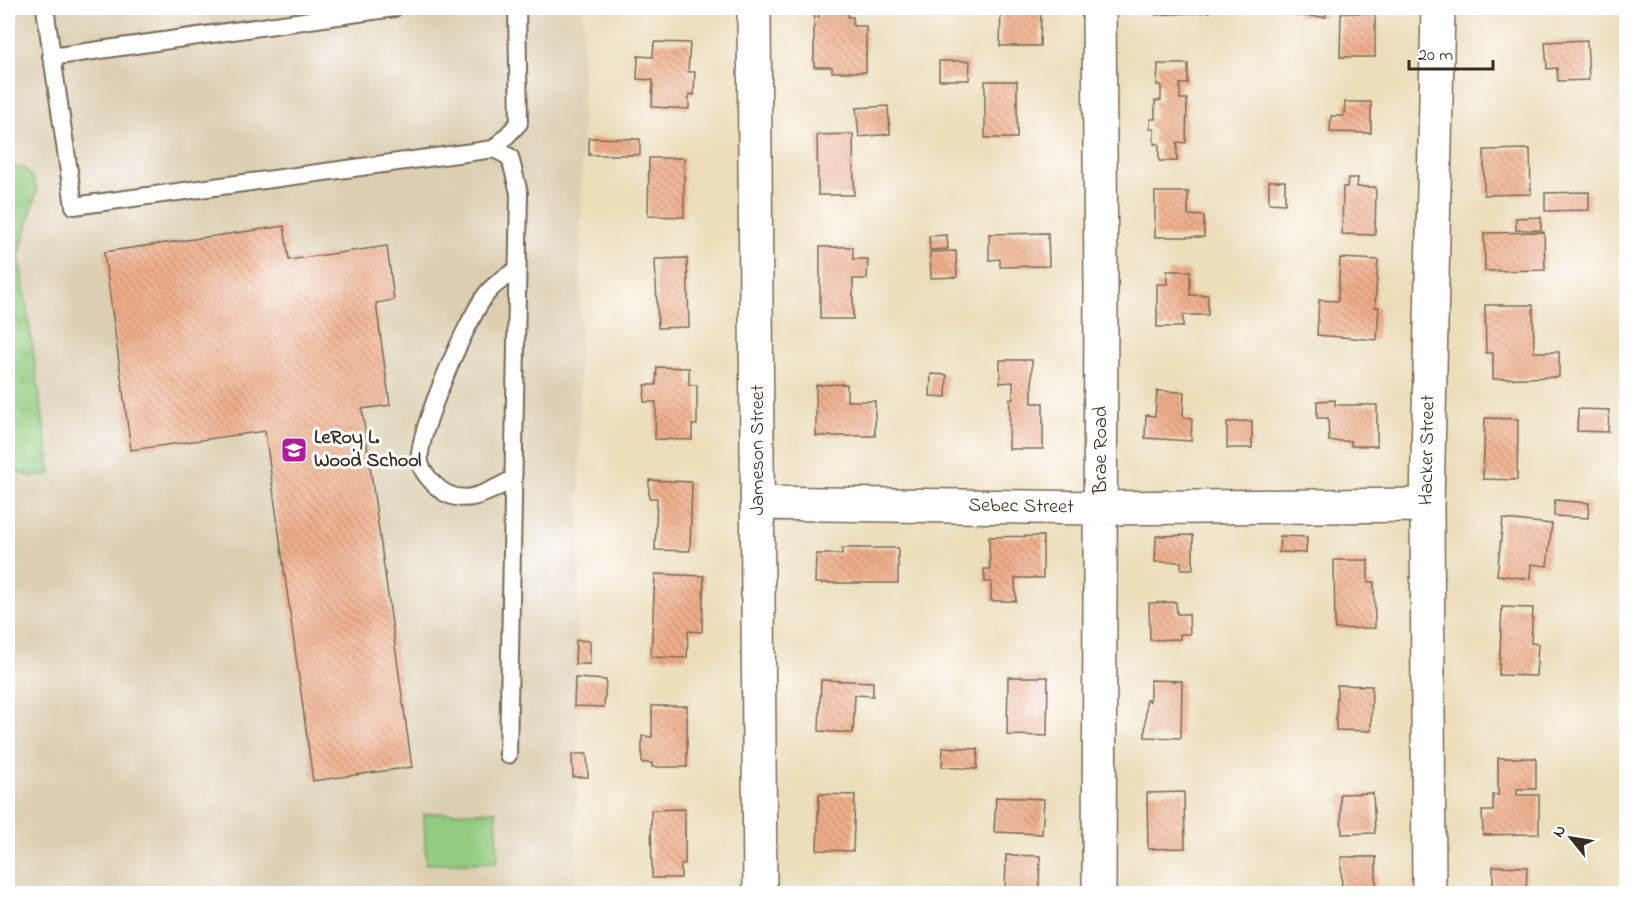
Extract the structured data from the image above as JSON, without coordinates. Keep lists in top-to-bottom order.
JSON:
{
  "streets": {
    "street": [
      "Jameson Street",
      "Brae Road",
      "Hacker Street",
      "Sebec Street"
    ]
  },
  "crossings": [
    ["Jameson Street", "Sebec Street"],
    ["Brae Road", "Sebec Street"],
    ["Hacker Street", "Sebec Street"]
  ],
  "places": {
    "school or university": ["LeRoy L. Wood School"]
  },
  "scale_bar": "20 m",
  "north": "top left"
}
